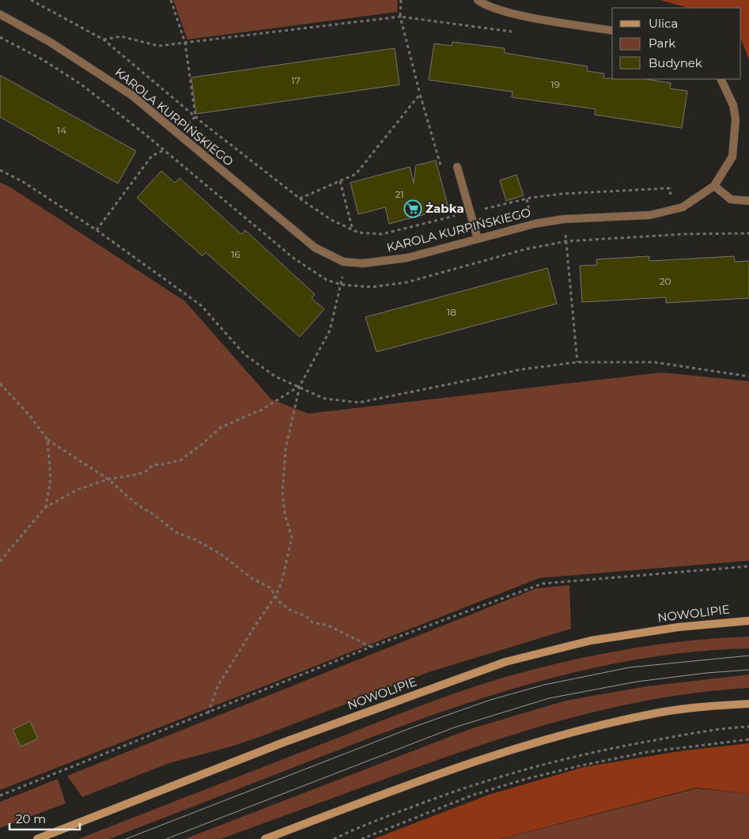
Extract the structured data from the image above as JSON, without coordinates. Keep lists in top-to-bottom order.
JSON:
{
  "streets": {
    "main road": ["NOWOLIPIE"],
    "street": ["KAROLA KURPIŃSKIEGO"]
  },
  "places": {
    "supermarket": ["Żabka"]
  },
  "house_numbers": [
    "17",
    "19",
    "14",
    "21",
    "16",
    "20",
    "18"
  ],
  "legend": ["Ulica", "Park", "Budynek"],
  "scale_bar": "20 m"
}
